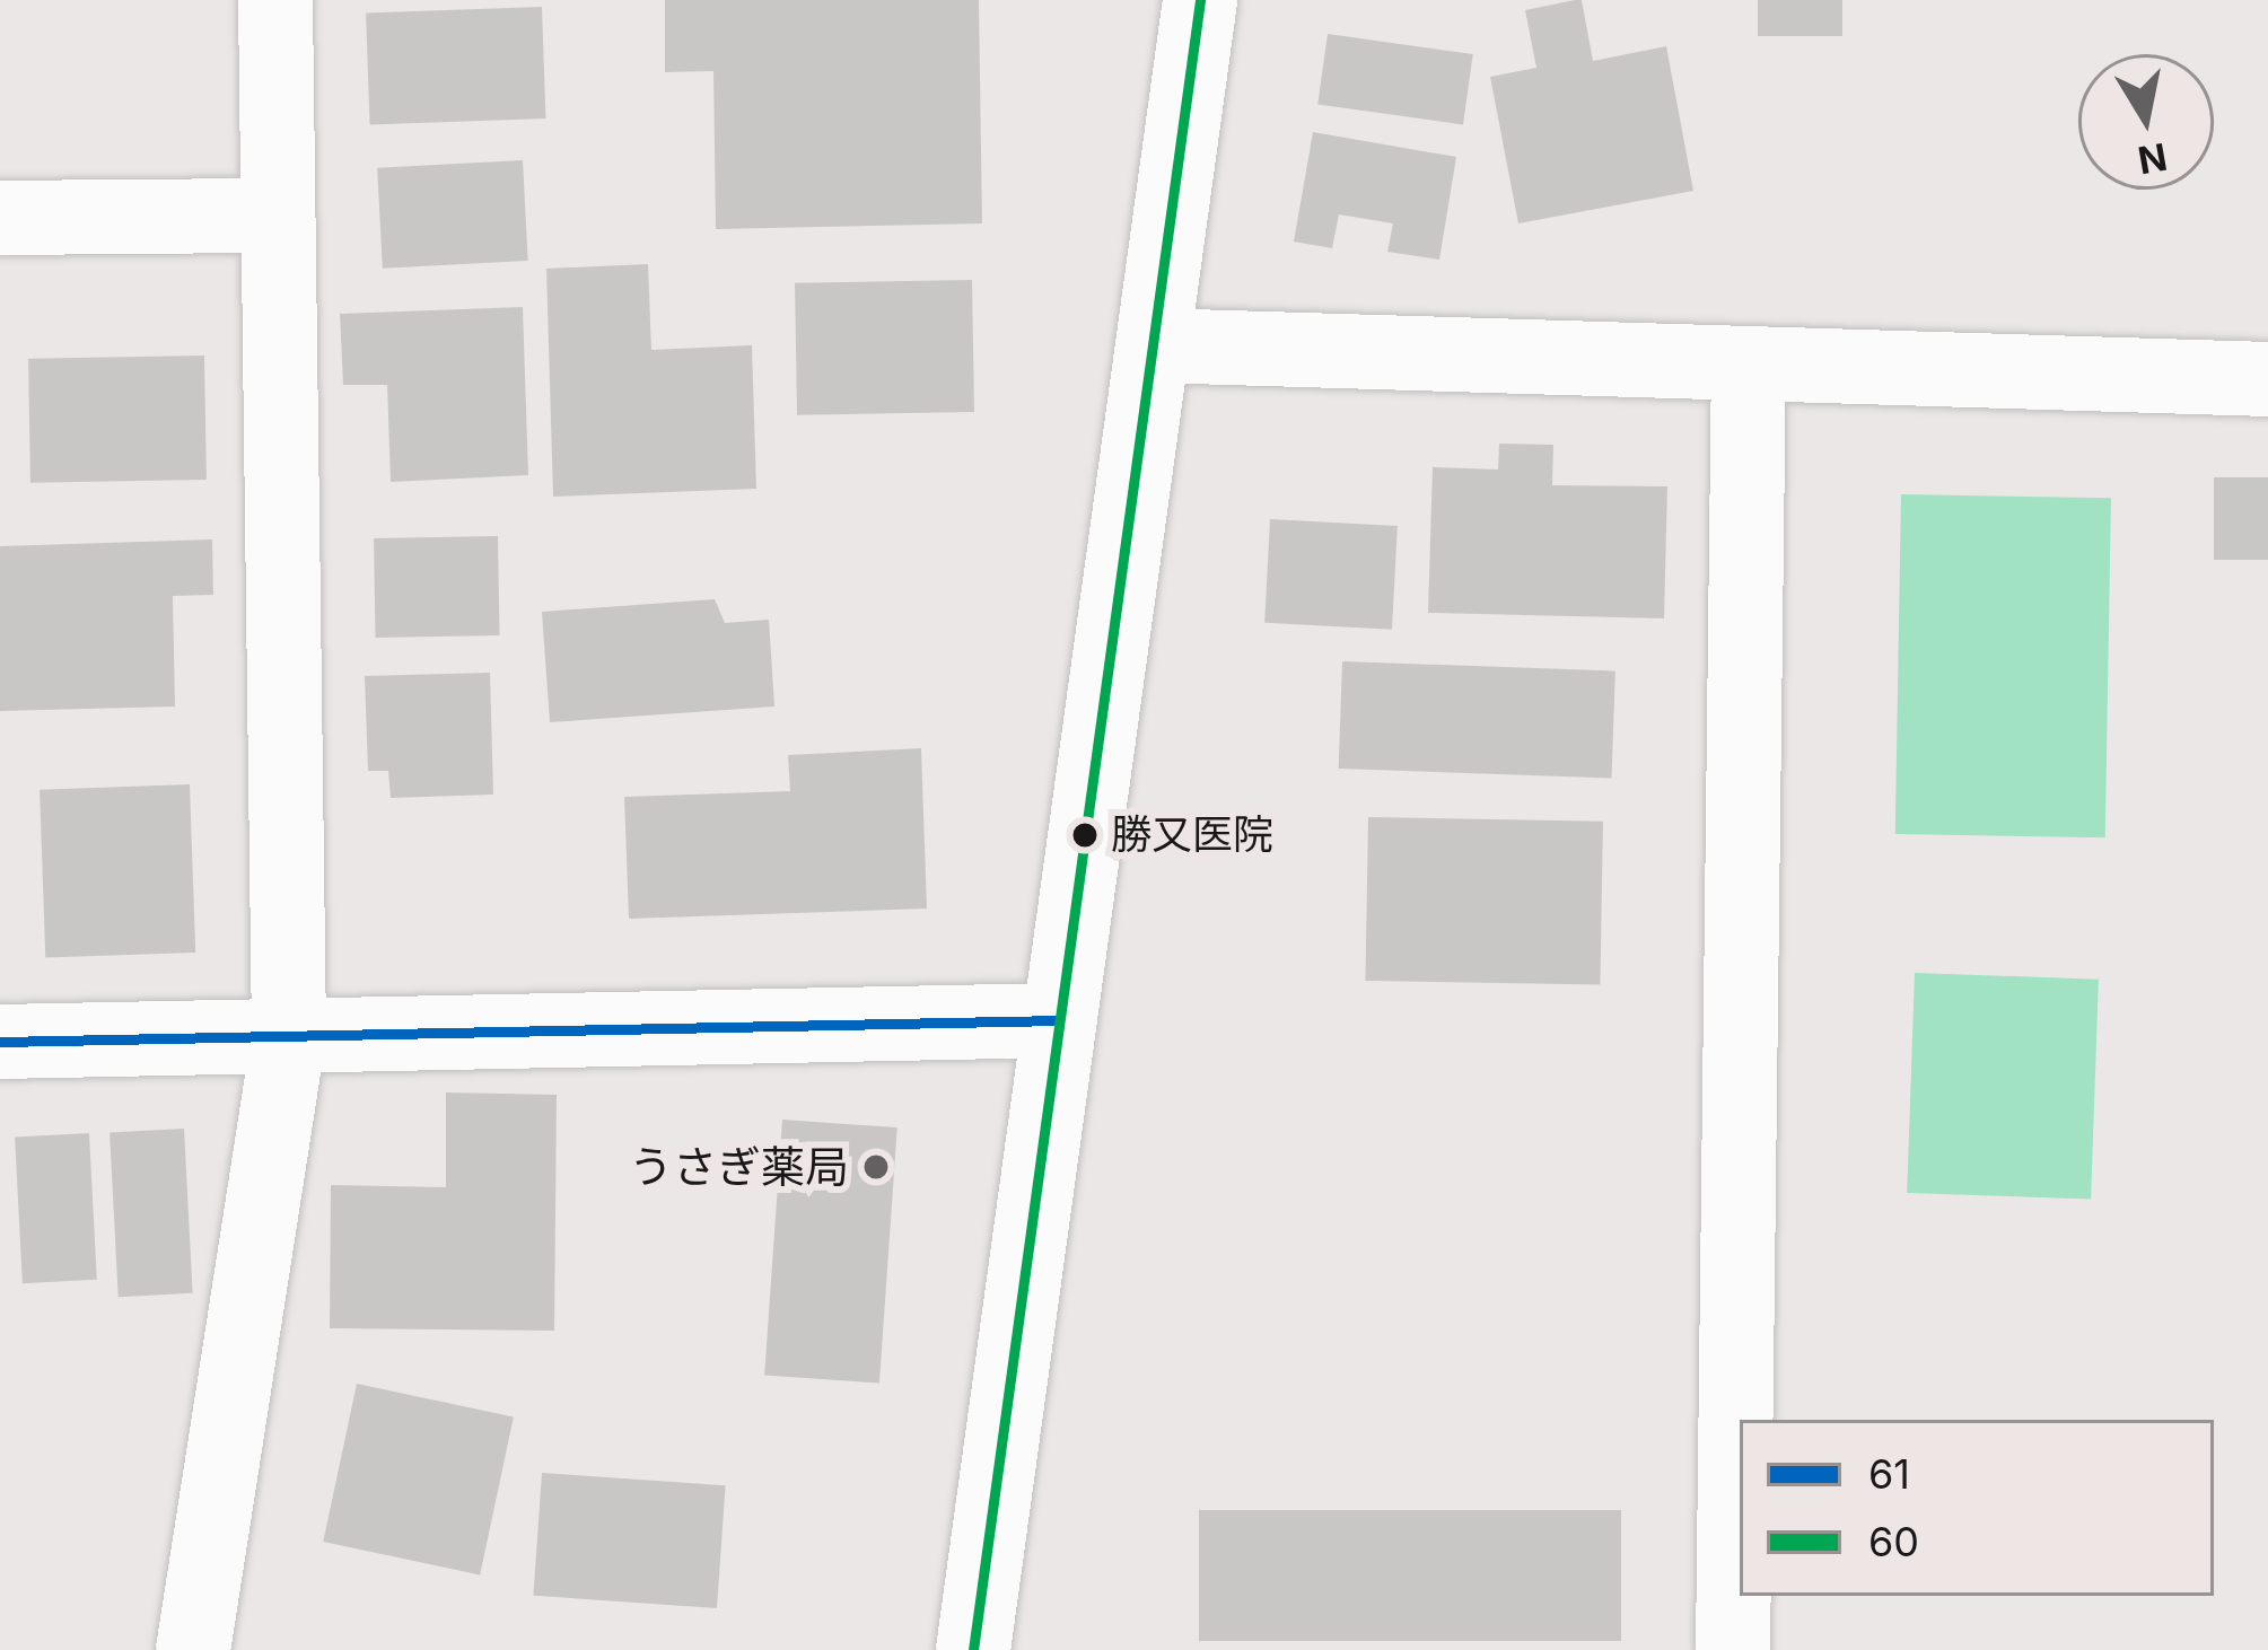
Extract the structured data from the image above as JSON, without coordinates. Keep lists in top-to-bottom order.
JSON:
{
  "places": ["勝又医院", "うさぎ薬局"],
  "lines": ["transit line 60", "transit line 61"],
  "legend": ["61", "60"],
  "north": "bottom"
}
